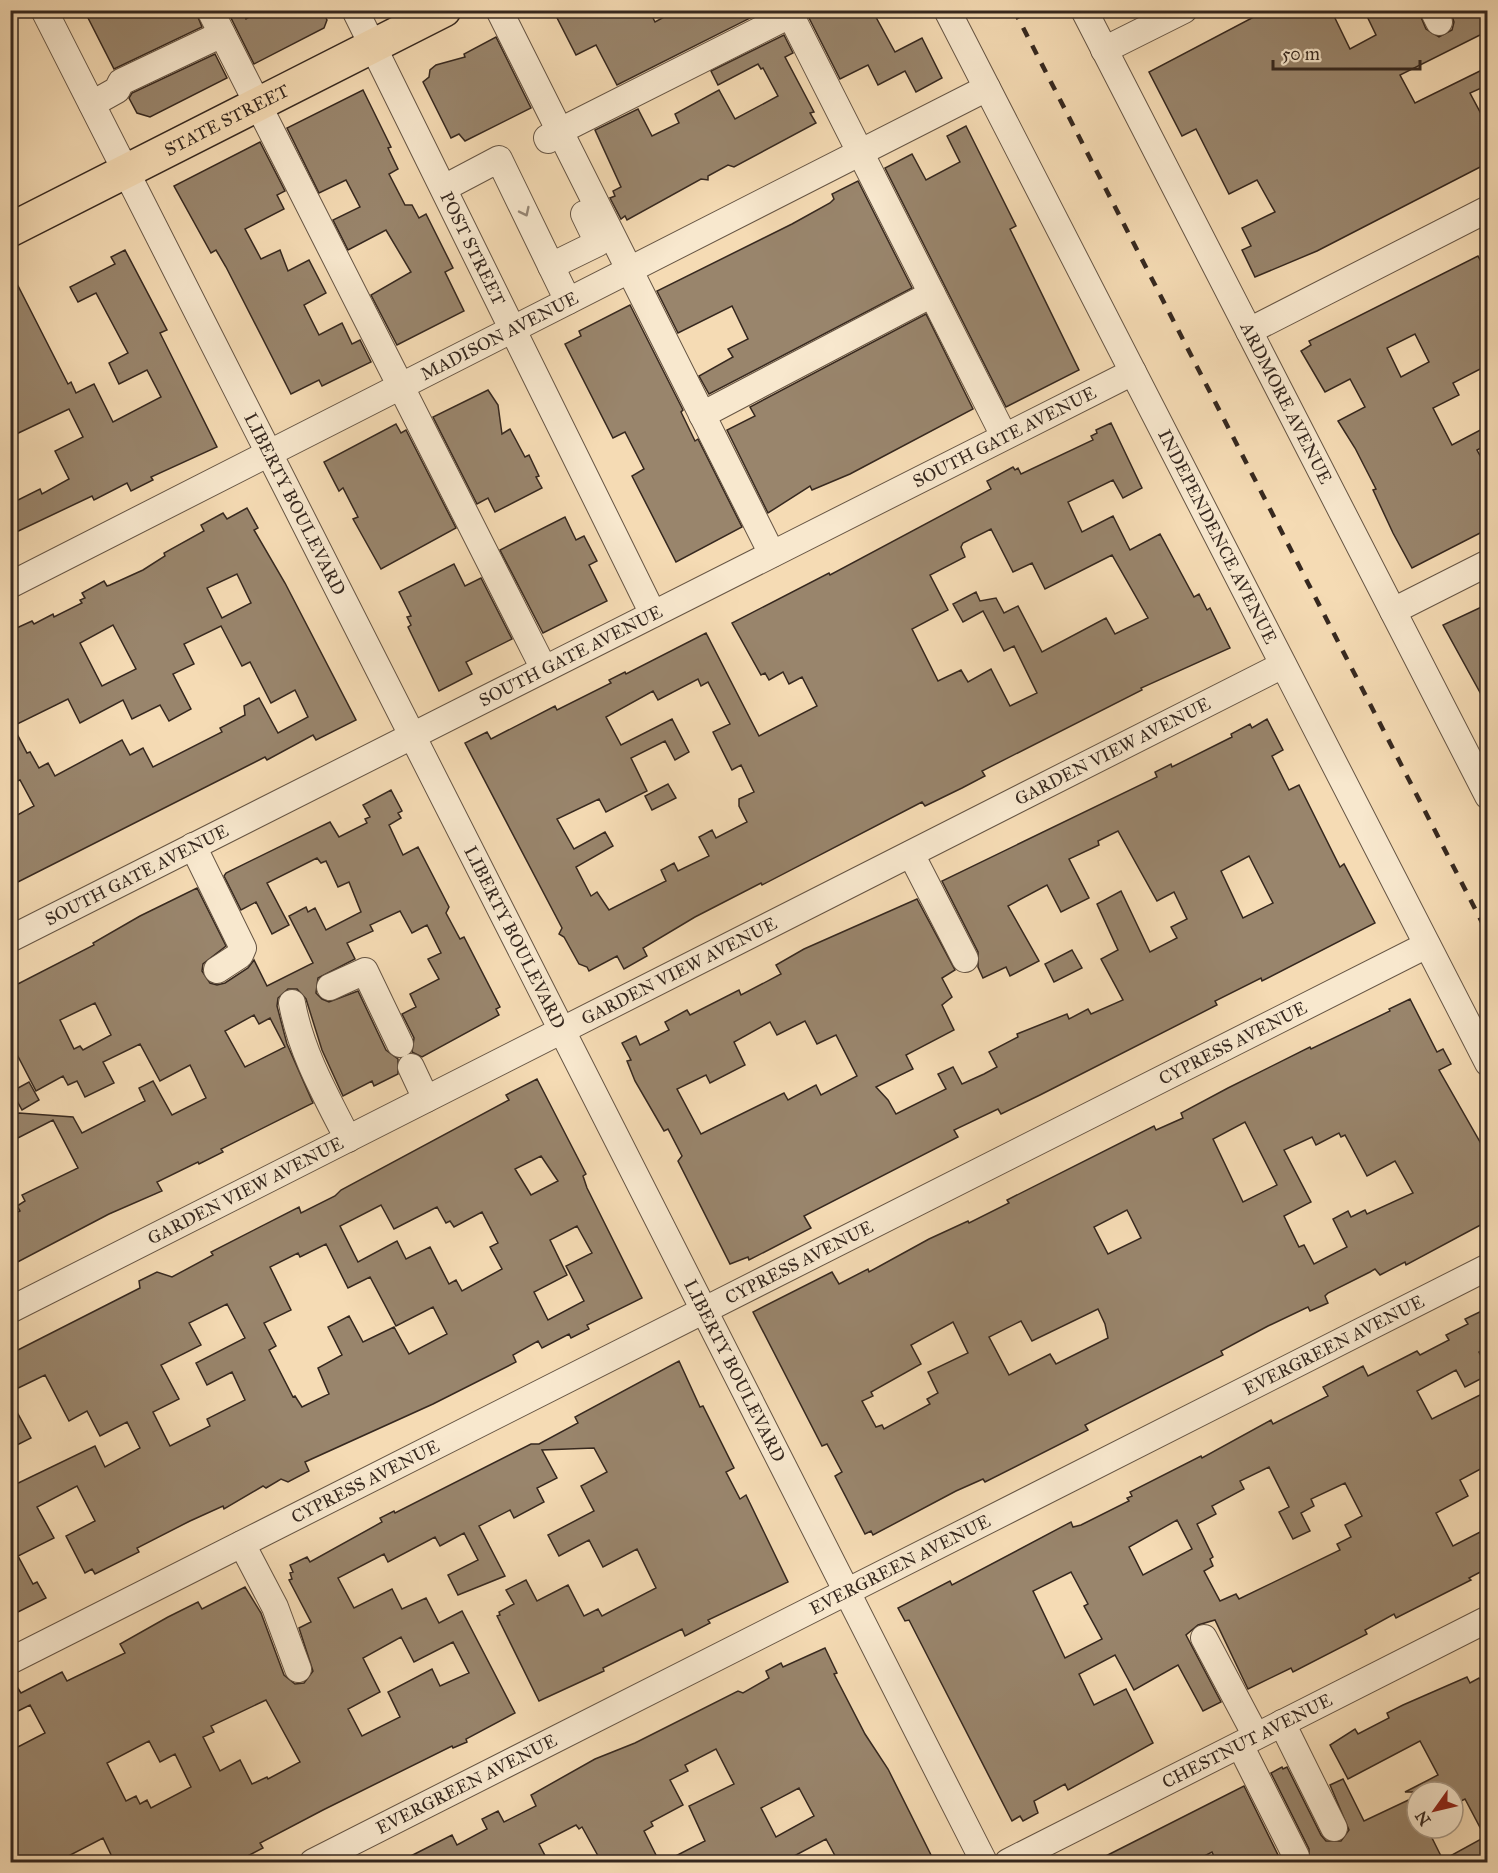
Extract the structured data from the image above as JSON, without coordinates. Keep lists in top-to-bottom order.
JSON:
{
  "streets": {
    "main road": ["STATE STREET"],
    "street": [
      "POST STREET",
      "MADISON AVENUE",
      "ARDMORE AVENUE",
      "SOUTH GATE AVENUE",
      "LIBERTY BOULEVARD",
      "INDEPENDENCE AVENUE",
      "GARDEN VIEW AVENUE",
      "CYPRESS AVENUE",
      "EVERGREEN AVENUE",
      "CHESTNUT AVENUE"
    ]
  },
  "crossings": [
    ["STATE STREET", "POST STREET"],
    ["STATE STREET", "LIBERTY BOULEVARD"],
    ["POST STREET", "MADISON AVENUE"],
    ["POST STREET", "SOUTH GATE AVENUE"],
    ["MADISON AVENUE", "LIBERTY BOULEVARD"],
    ["MADISON AVENUE", "INDEPENDENCE AVENUE"],
    ["SOUTH GATE AVENUE", "LIBERTY BOULEVARD"],
    ["SOUTH GATE AVENUE", "INDEPENDENCE AVENUE"],
    ["LIBERTY BOULEVARD", "GARDEN VIEW AVENUE"],
    ["LIBERTY BOULEVARD", "CYPRESS AVENUE"],
    ["LIBERTY BOULEVARD", "EVERGREEN AVENUE"],
    ["INDEPENDENCE AVENUE", "GARDEN VIEW AVENUE"],
    ["INDEPENDENCE AVENUE", "CYPRESS AVENUE"]
  ],
  "scale_bar": "50 m",
  "north": "bottom left"
}
